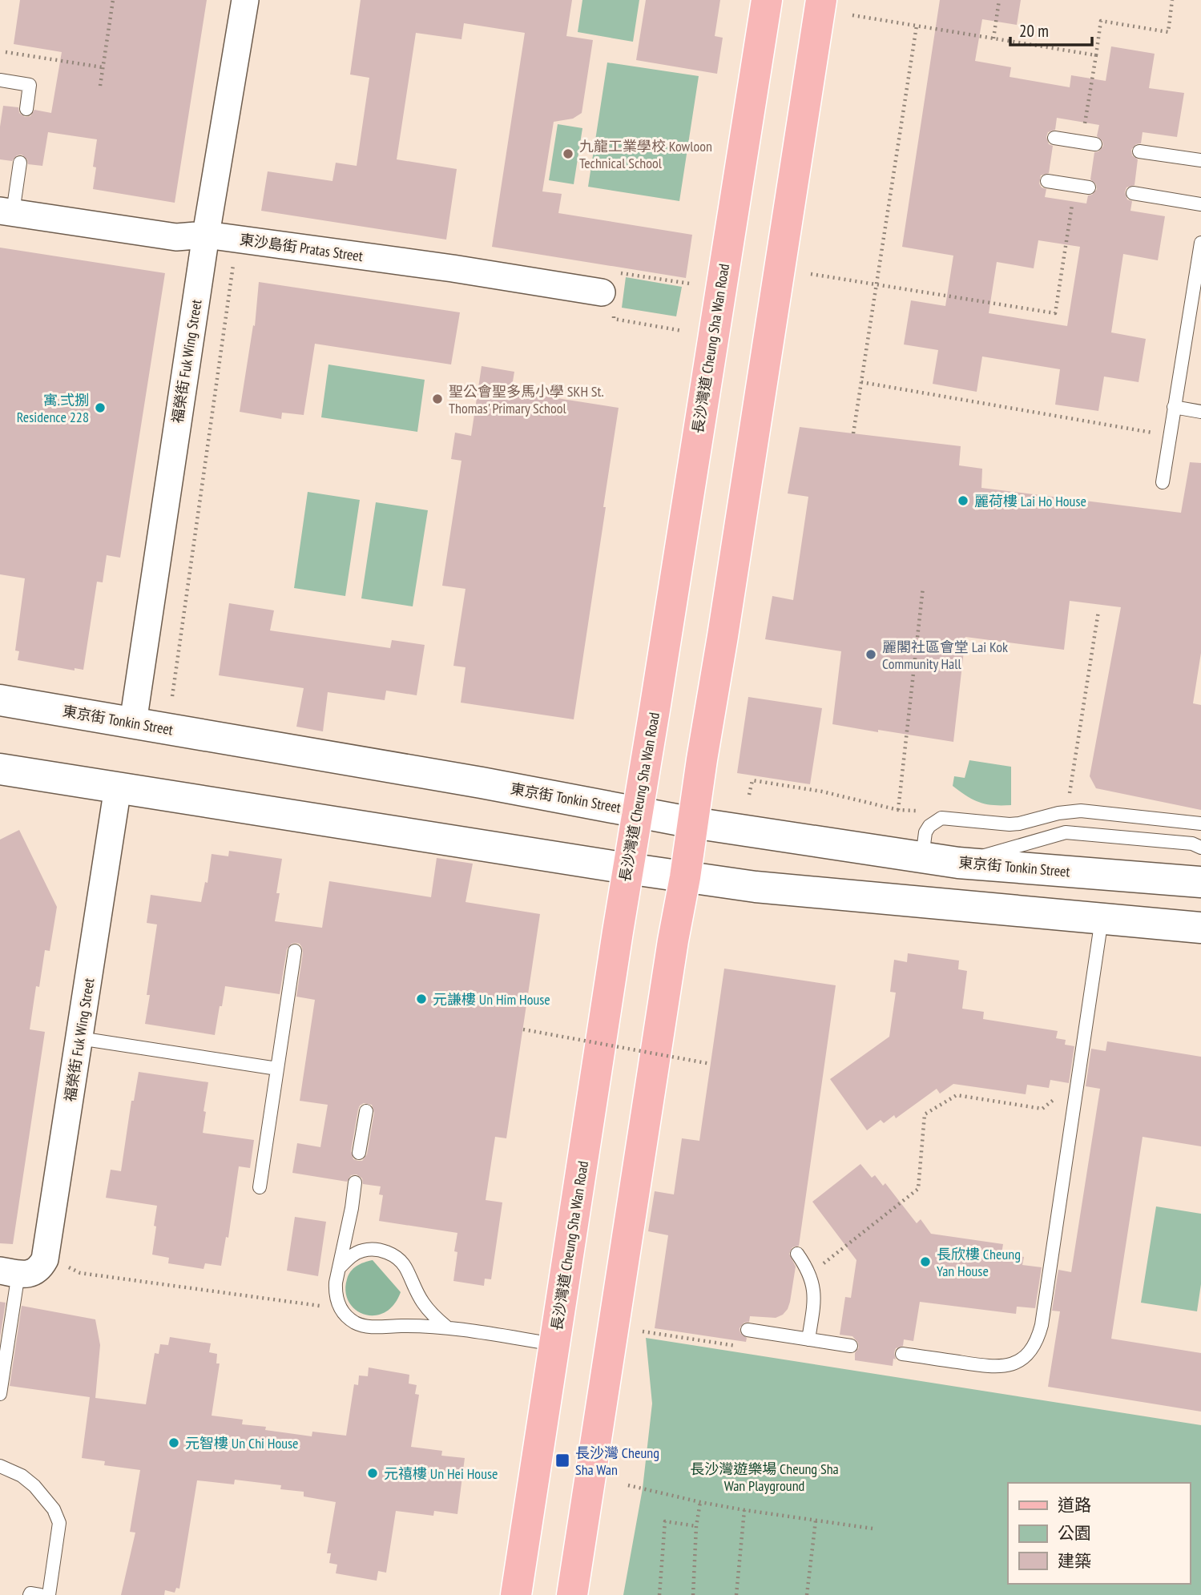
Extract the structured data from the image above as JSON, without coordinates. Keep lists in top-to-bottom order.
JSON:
{
  "streets": {
    "main road": ["長沙灣道 Cheung Sha Wan Road", "東京街 Tonkin Street"],
    "street": ["東沙島街 Pratas Street", "福榮街 Fuk Wing Street"]
  },
  "crossings": [
    ["東沙島街 Pratas Street", "福榮街 Fuk Wing Street"],
    ["長沙灣道 Cheung Sha Wan Road", "東京街 Tonkin Street"],
    ["福榮街 Fuk Wing Street", "東京街 Tonkin Street"]
  ],
  "parks": ["長沙灣遊樂場 Cheung Sha Wan Playground"],
  "places": {
    "other": [
      "九龍工業學校 Kowloon Technical School",
      "聖公會聖多馬小學 SKH St. Thomas' Primary School",
      "寓.弍捌 Residence 228",
      "麗荷樓 Lai Ho House",
      "麗閣社區會堂 Lai Kok Community Hall",
      "元謙樓 Un Him House",
      "長欣樓 Cheung Yan House",
      "元智樓 Un Chi House",
      "元禧樓 Un Hei House"
    ],
    "transit": ["長沙灣 Cheung Sha Wan"]
  },
  "legend": ["道路", "公園", "建築"],
  "scale_bar": "20 m"
}
